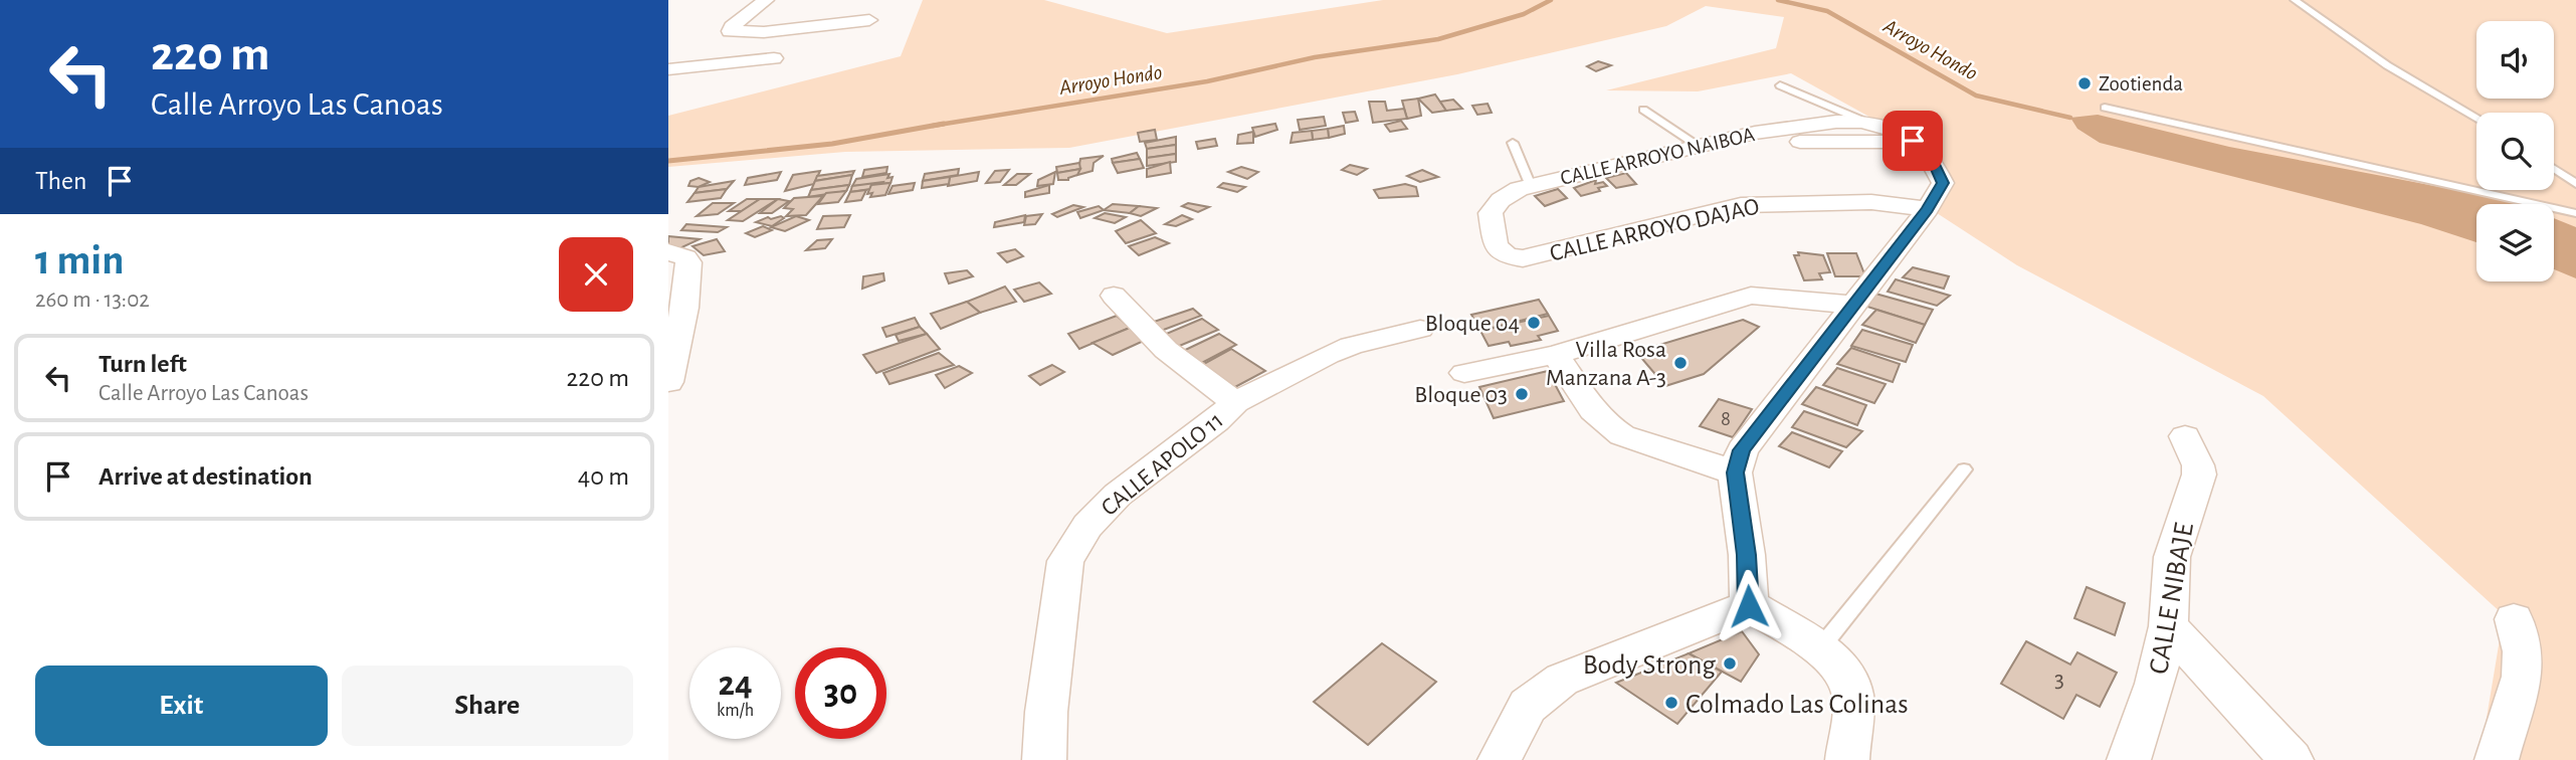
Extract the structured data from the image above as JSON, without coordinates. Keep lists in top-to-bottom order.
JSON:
{
  "streets": {
    "street": [
      "CALLE ARROYO NAIBOA",
      "CALLE ARROYO DAJAO",
      "CALLE APOLO 11",
      "CALLE NIBAJE"
    ]
  },
  "crossings": [
    ["CALLE ARROYO NAIBOA", "CALLE ARROYO DAJAO"]
  ],
  "water": ["Arroyo Hondo"],
  "places": [
    "Zootienda",
    "Bloque 04",
    "Villa Rosa Manzana A-3",
    "Bloque 03",
    "Body Strong",
    "Colmado Las Colinas"
  ],
  "house_numbers": ["8", "3"],
  "page": {
    "turn": ["220 m", "Calle Arroyo Las Canoas"],
    "then": "Then",
    "heading": ["1 min", "260 m · 13:02"],
    "list": [
      {
        "name": "Turn left",
        "note": "Calle Arroyo Las Canoas",
        "value": "220 m"
      },
      {
        "name": "Arrive at destination",
        "value": "40 m"
      }
    ],
    "speed": "24 km/h",
    "limit": "30",
    "buttons": ["Exit", "Share"]
  }
}
